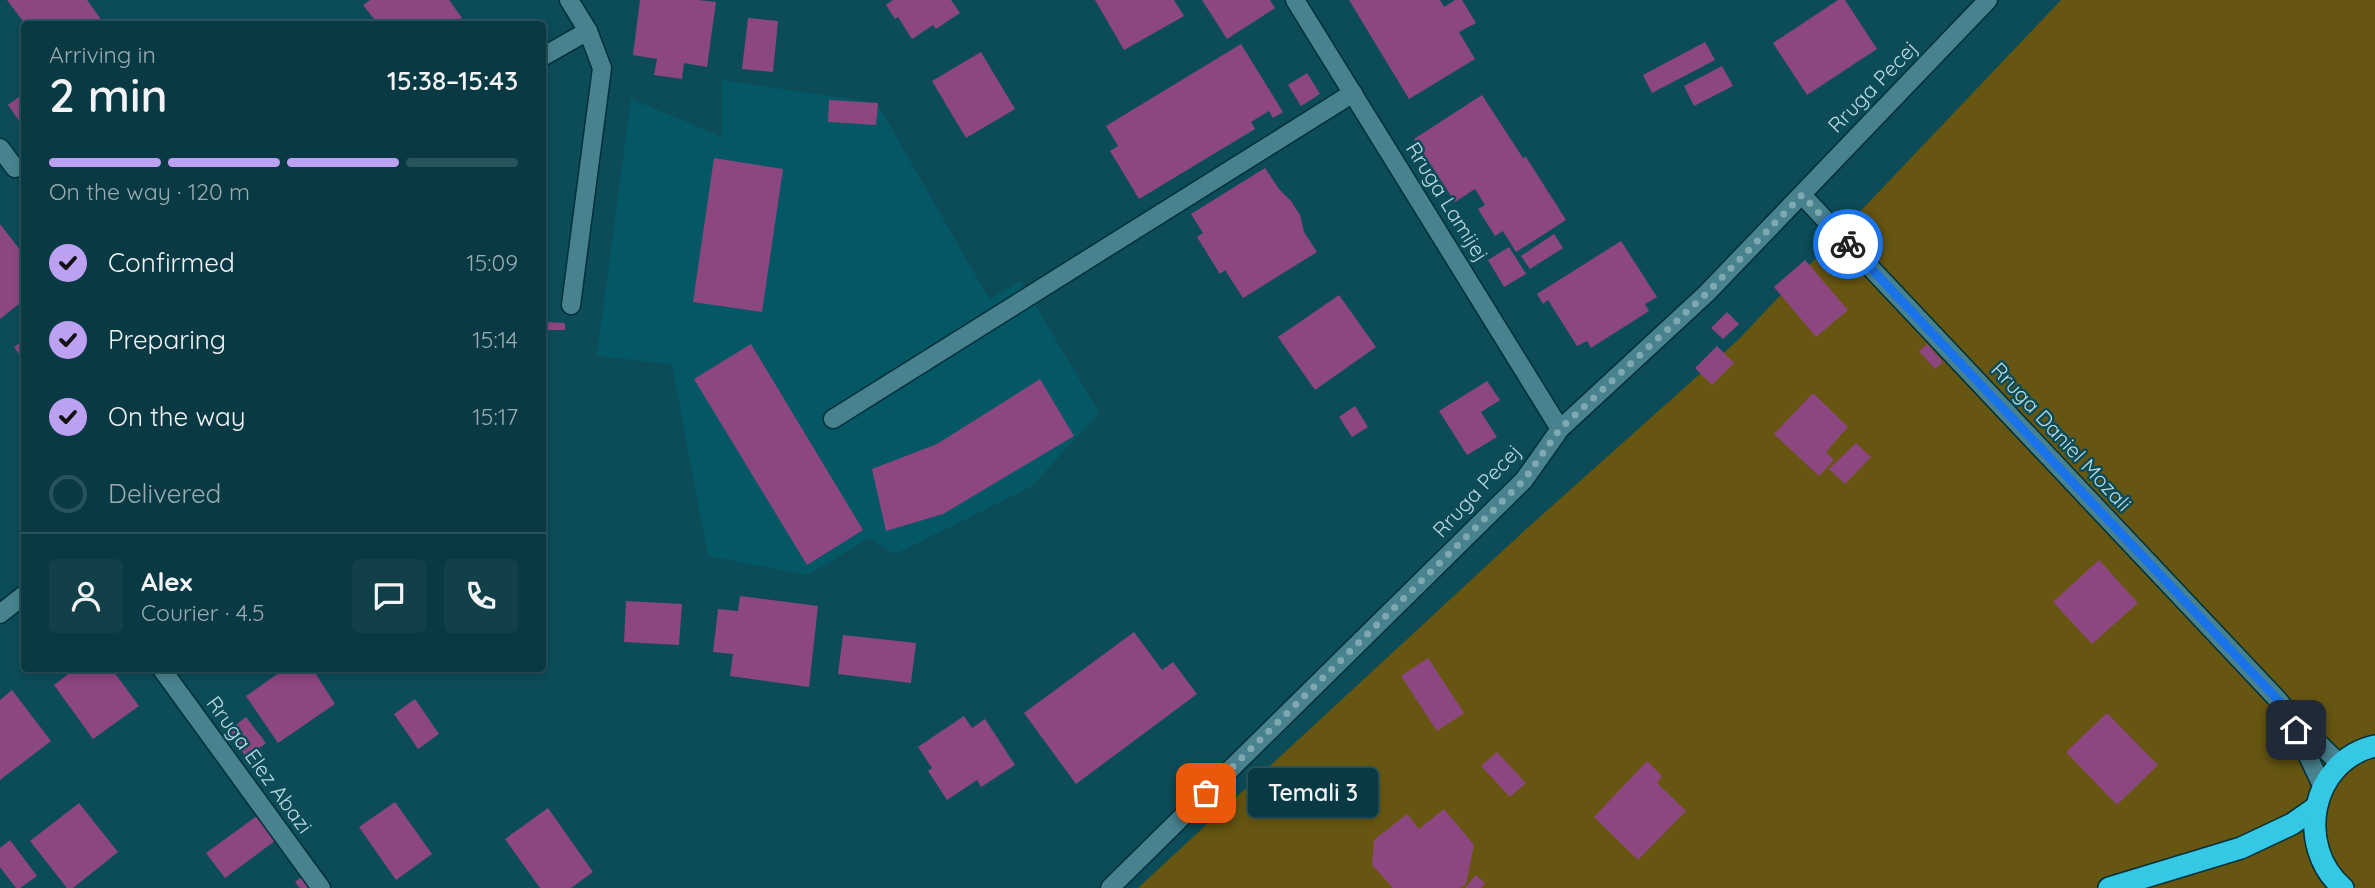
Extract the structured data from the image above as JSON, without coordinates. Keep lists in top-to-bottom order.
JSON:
{
  "streets": {
    "street": [
      "Rruga Pecej",
      "Rruga Lamijej",
      "Rruga Daniel Mozali",
      "Rruga Elez Abazi"
    ]
  },
  "crossings": [
    ["Rruga Pecej", "Rruga Lamijej"],
    ["Rruga Pecej", "Rruga Daniel Mozali"]
  ],
  "places": ["Temali 3"],
  "page": {
    "heading": ["2 min", "Arriving in", "15:38–15:43"],
    "panel": ["Alex", "Courier · 4.5"],
    "bar": "On the way · 120 m",
    "list": [
      ["Confirmed", "15:09"],
      ["Preparing", "15:14"],
      ["On the way", "15:17"],
      "Delivered"
    ],
    "bubble": "Temali 3"
  }
}
